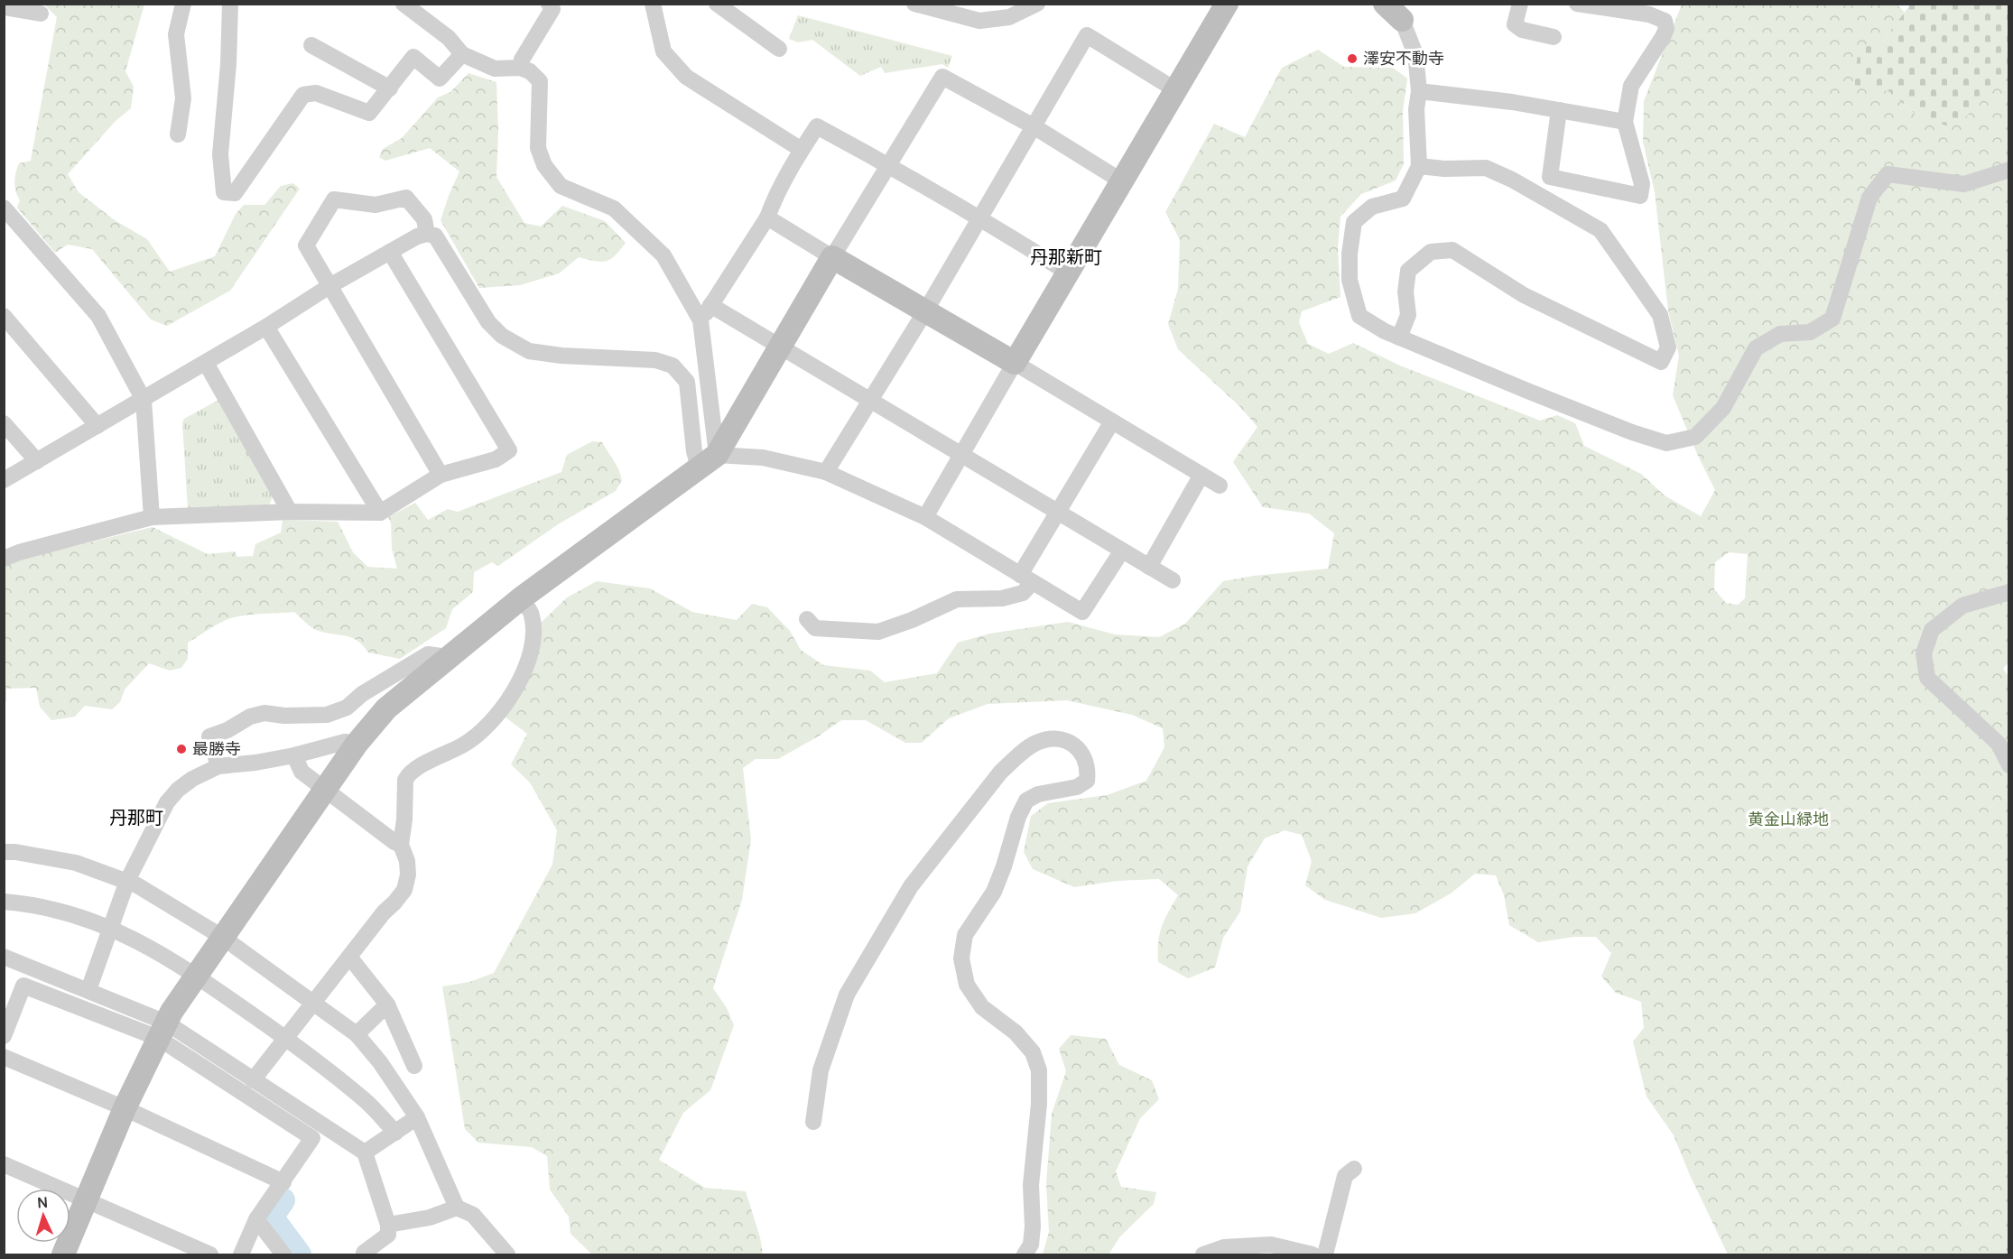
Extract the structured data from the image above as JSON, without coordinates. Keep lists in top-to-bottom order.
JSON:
{
  "districts": ["丹那新町", "丹那町"],
  "parks": ["黄金山緑地"],
  "places": ["澤安不動寺", "最勝寺"],
  "north": "top"
}
